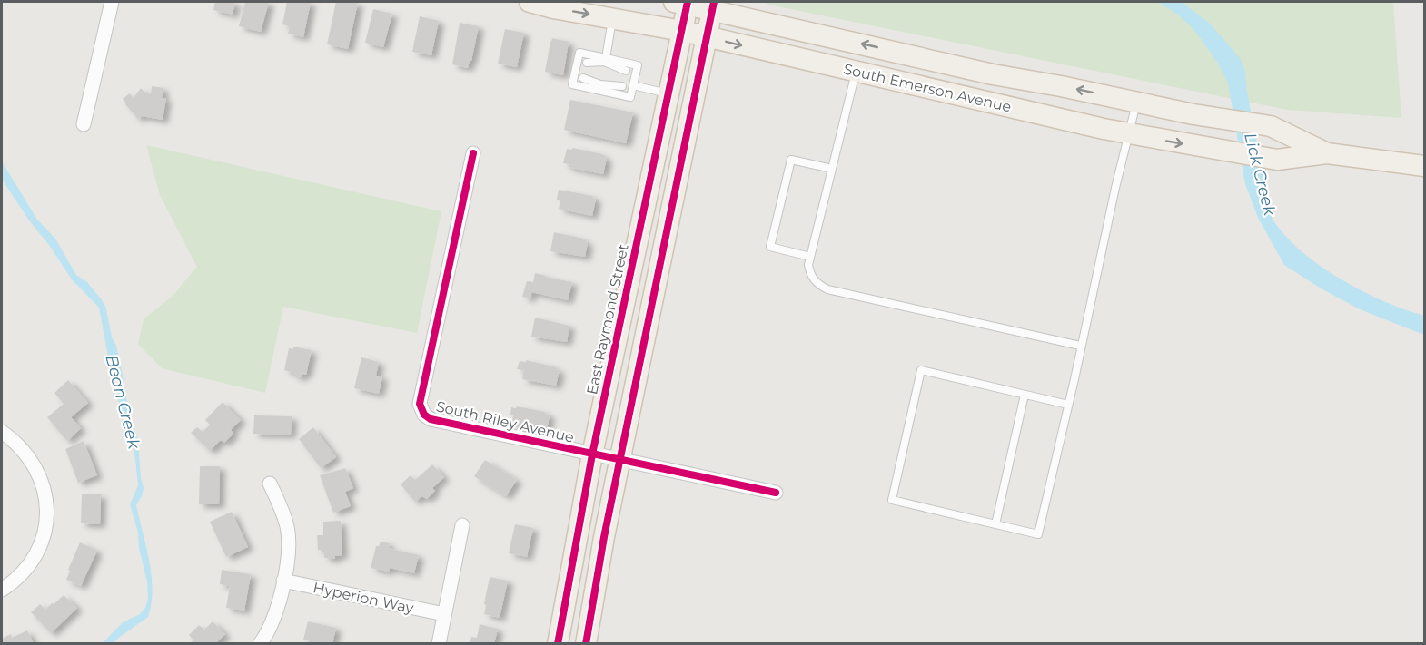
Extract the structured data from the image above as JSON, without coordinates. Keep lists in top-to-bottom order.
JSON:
{
  "streets": {
    "main road": ["South Emerson Avenue", "East Raymond Street"],
    "street": ["South Riley Avenue", "Hyperion Way"]
  },
  "crossings": [
    ["South Emerson Avenue", "East Raymond Street"],
    ["East Raymond Street", "South Riley Avenue"]
  ],
  "water": ["Lick Creek", "Bean Creek"]
}
